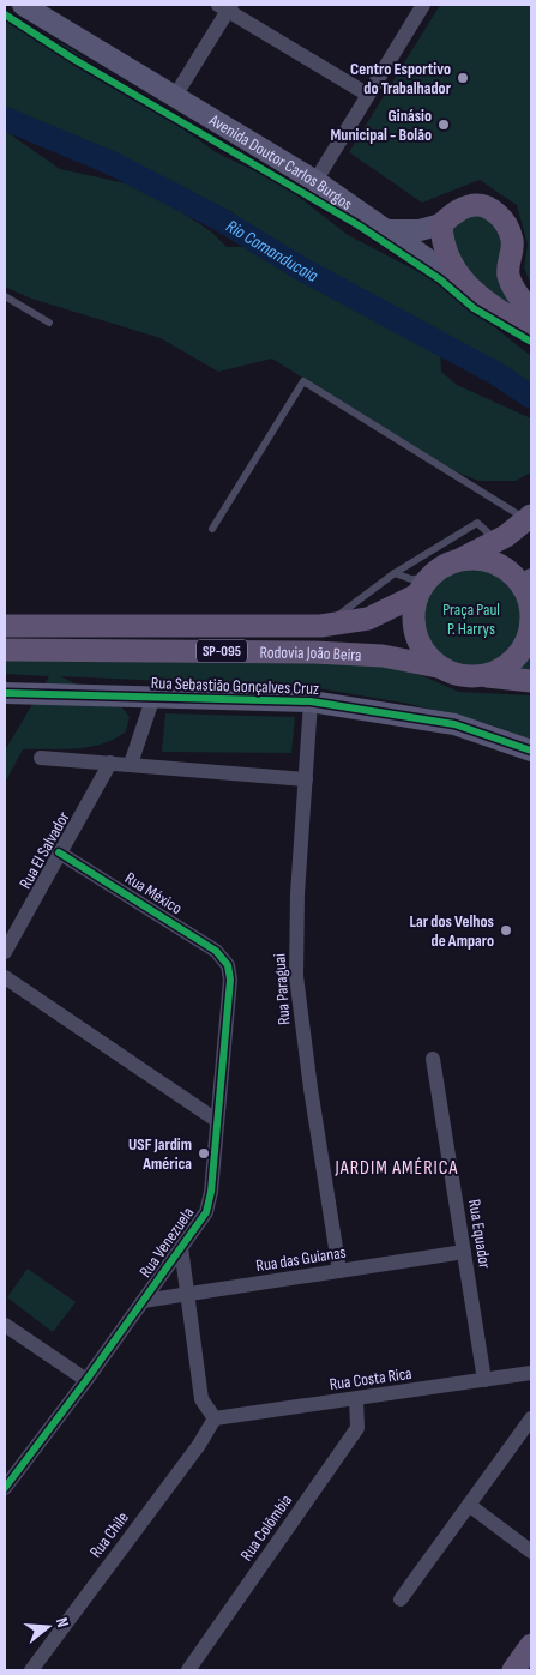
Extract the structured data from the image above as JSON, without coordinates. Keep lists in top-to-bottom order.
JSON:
{
  "streets": {
    "main road": ["Avenida Doutor Carlos Burgos", "SP-095", "Rodovia João Beira"],
    "street": [
      "Rua Sebastião Gonçalves Cruz",
      "Rua El Salvador",
      "Rua México",
      "Rua Paraguai",
      "Rua Equador",
      "Rua Venezuela",
      "Rua das Guianas",
      "Rua Costa Rica",
      "Rua Colômbia",
      "Rua Chile"
    ]
  },
  "crossings": [
    ["SP-095", "Rodovia João Beira"],
    ["Rua Sebastião Gonçalves Cruz", "Rua Paraguai"],
    ["Rua El Salvador", "Rua México"],
    ["Rua México", "Rua Venezuela"],
    ["Rua Paraguai", "Rua das Guianas"],
    ["Rua Equador", "Rua das Guianas"],
    ["Rua Equador", "Rua Costa Rica"],
    ["Rua Venezuela", "Rua das Guianas"],
    ["Rua Costa Rica", "Rua Colômbia"],
    ["Rua Costa Rica", "Rua Chile"]
  ],
  "districts": ["JARDIM AMÉRICA"],
  "water": ["Rio Camanducaia"],
  "parks": ["Praça Paul P. Harrys"],
  "places": [
    "Centro Esportivo do Trabalhador",
    "Ginásio Municipal - Bolão",
    "Lar dos Velhos de Amparo",
    "USF Jardim América"
  ],
  "north": "right"
}
